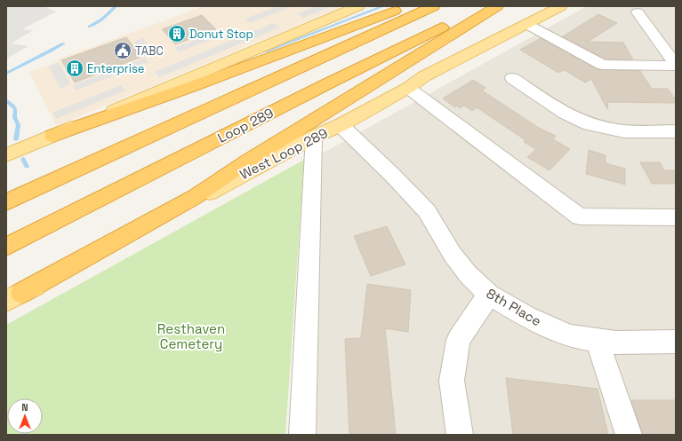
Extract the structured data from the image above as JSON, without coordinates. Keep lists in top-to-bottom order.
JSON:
{
  "streets": {
    "highway": ["Loop 289"],
    "main road": ["West Loop 289"],
    "street": ["8th Place"]
  },
  "crossings": [
    ["West Loop 289", "8th Place"]
  ],
  "parks": ["Resthaven Cemetery"],
  "places": {
    "building": ["Donut Stop", "Enterprise"],
    "public building": ["TABC"]
  },
  "north": "top"
}
